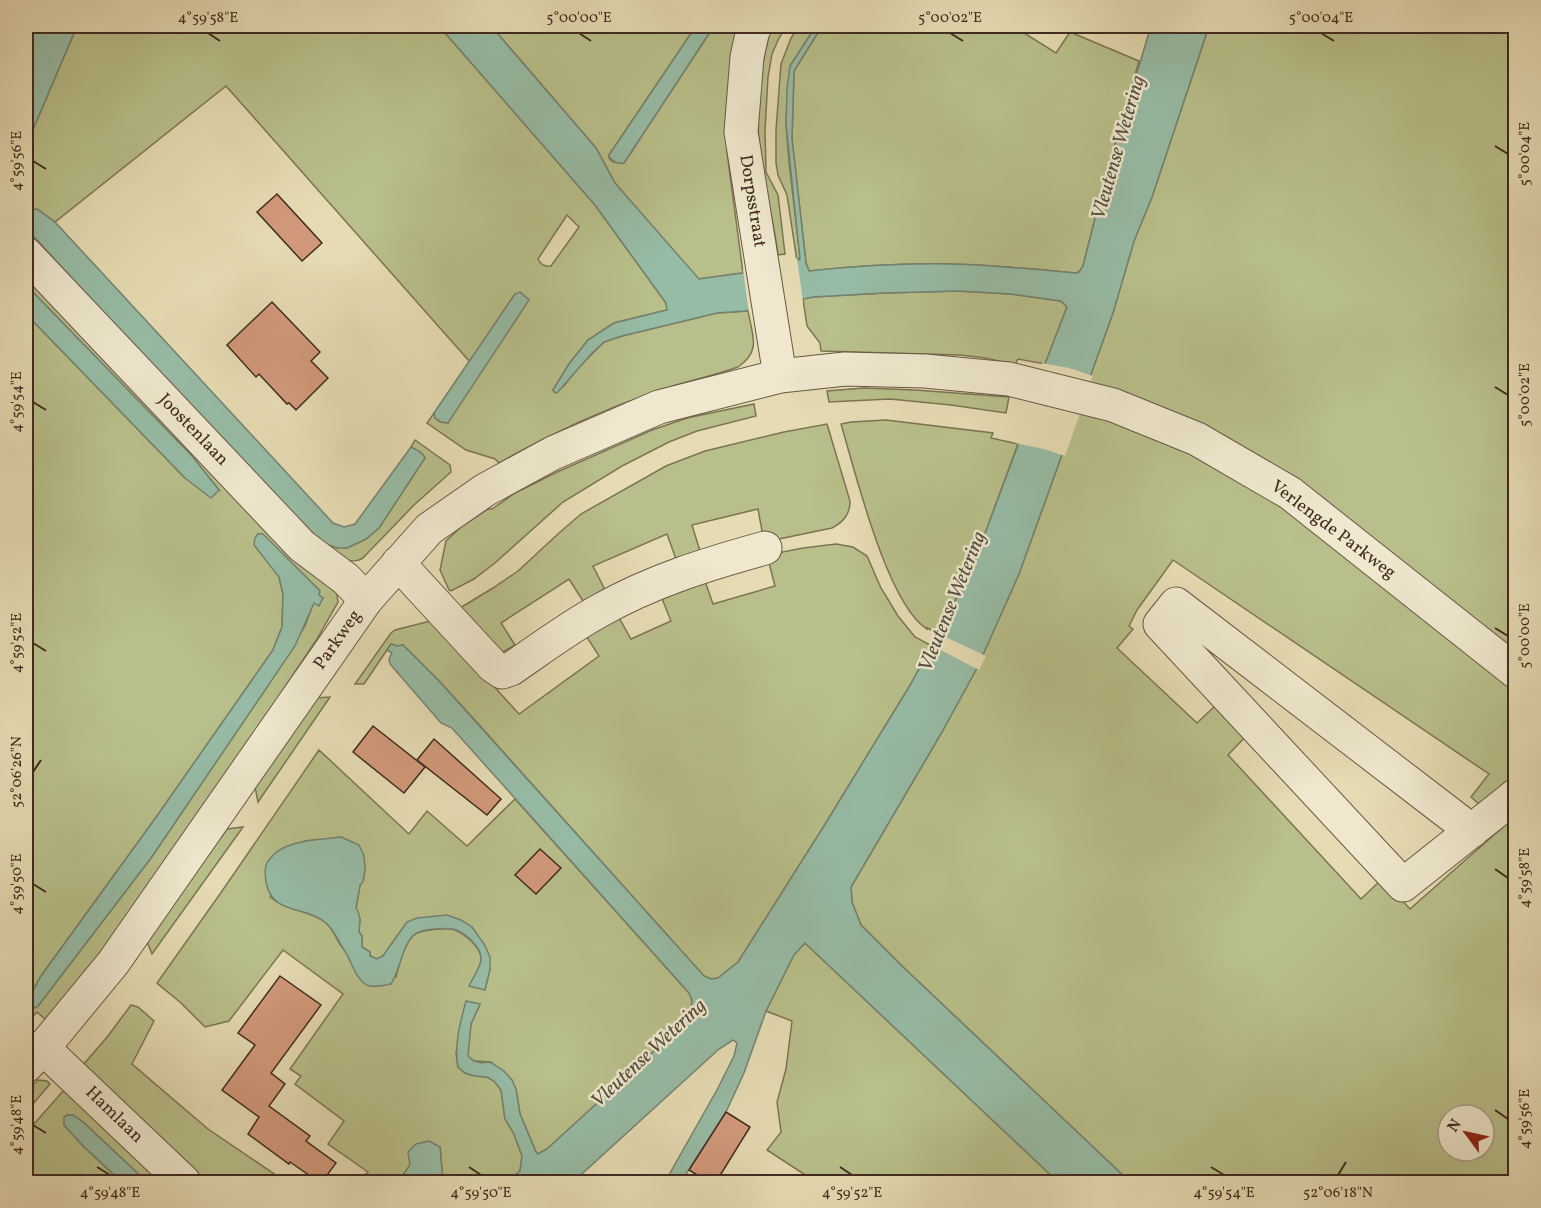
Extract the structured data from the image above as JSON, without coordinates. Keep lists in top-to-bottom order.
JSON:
{
  "streets": {
    "street": [
      "Dorpsstraat",
      "Joostenlaan",
      "Verlengde Parkweg",
      "Parkweg",
      "Hamlaan"
    ]
  },
  "crossings": [
    ["Dorpsstraat", "Verlengde Parkweg"],
    ["Dorpsstraat", "Parkweg"],
    ["Joostenlaan", "Parkweg"],
    ["Verlengde Parkweg", "Parkweg"],
    ["Parkweg", "Hamlaan"]
  ],
  "water": ["Vleutense Wetering"],
  "north": "top left",
  "coordinates": [
    "4°59'58\"E",
    "5°00'00\"E",
    "5°00'02\"E",
    "5°00'04\"E",
    "4°59'56\"E",
    "4°59'54\"E",
    "4°59'52\"E",
    "52°06'26\"N",
    "4°59'50\"E",
    "4°59'48\"E",
    "52°06'18\"N"
  ]
}
